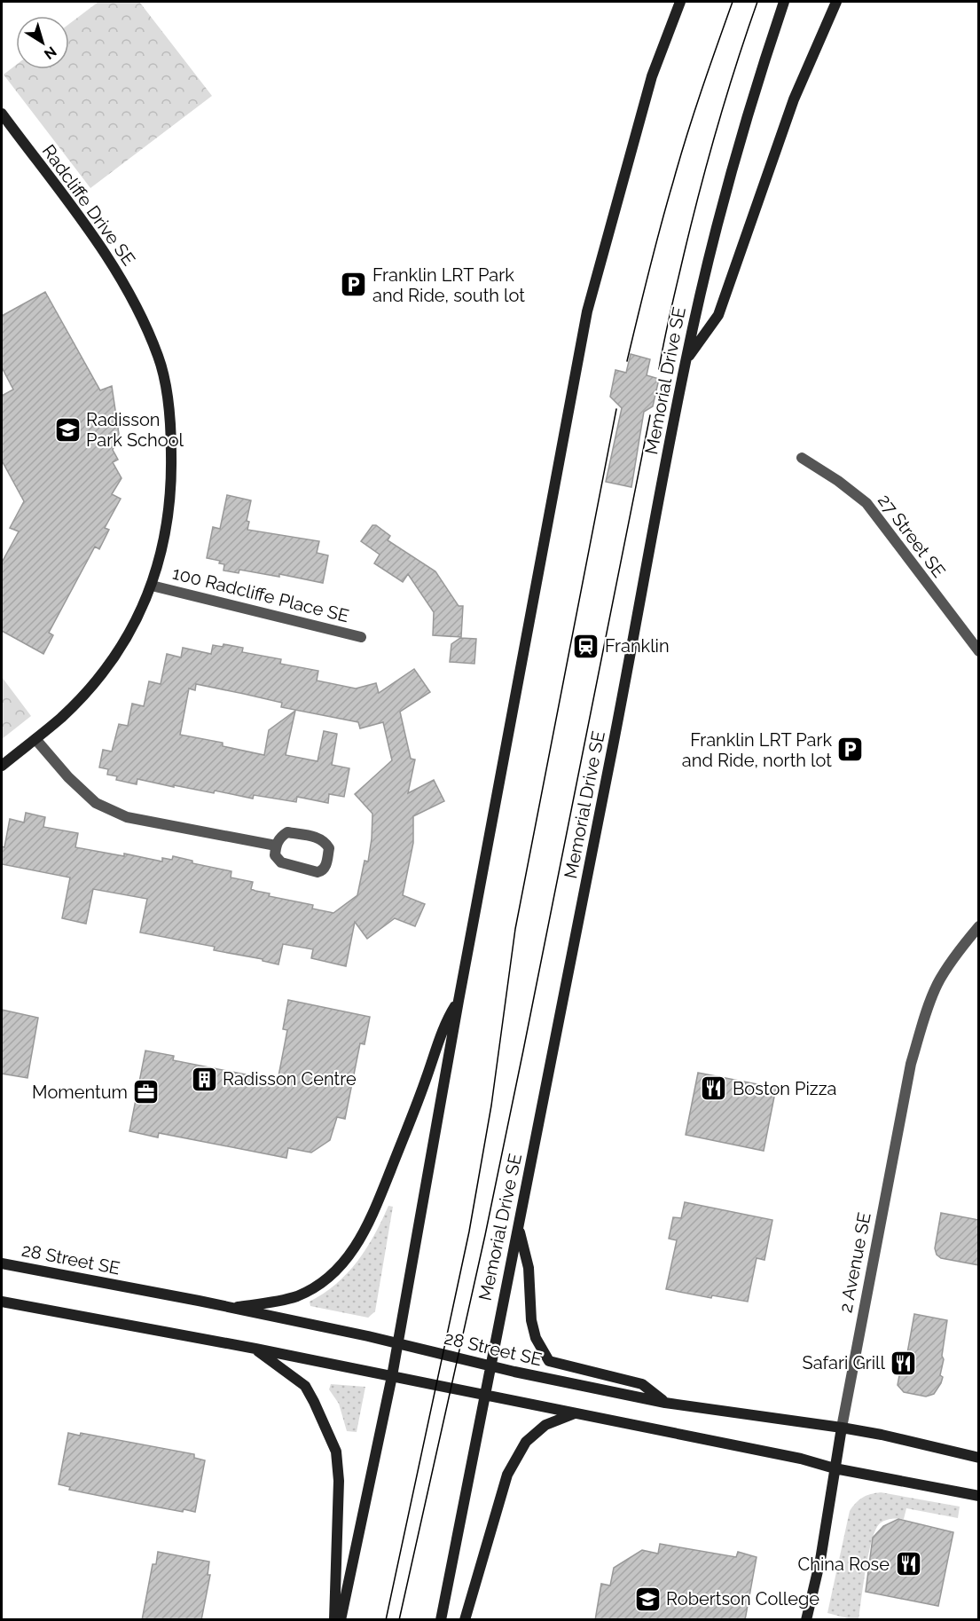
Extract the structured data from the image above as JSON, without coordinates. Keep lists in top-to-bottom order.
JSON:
{
  "streets": {
    "main road": [
      "Radcliffe Drive SE",
      "Memorial Drive SE",
      "28 Street SE",
      "2 Avenue SE"
    ],
    "street": ["27 Street SE", "100 Radcliffe Place SE"]
  },
  "crossings": [
    ["Radcliffe Drive SE", "100 Radcliffe Place SE"],
    ["Memorial Drive SE", "28 Street SE"],
    ["28 Street SE", "2 Avenue SE"]
  ],
  "places": {
    "parking": ["Franklin LRT Park and Ride, south lot", "Franklin LRT Park and Ride, north lot"],
    "school or university": ["Radisson Park School", "Robertson College"],
    "station": ["Franklin"],
    "building": ["Radisson Centre"],
    "restaurant": ["Boston Pizza", "Safari Grill", "China Rose"],
    "office": ["Momentum"]
  },
  "north": "bottom right"
}
